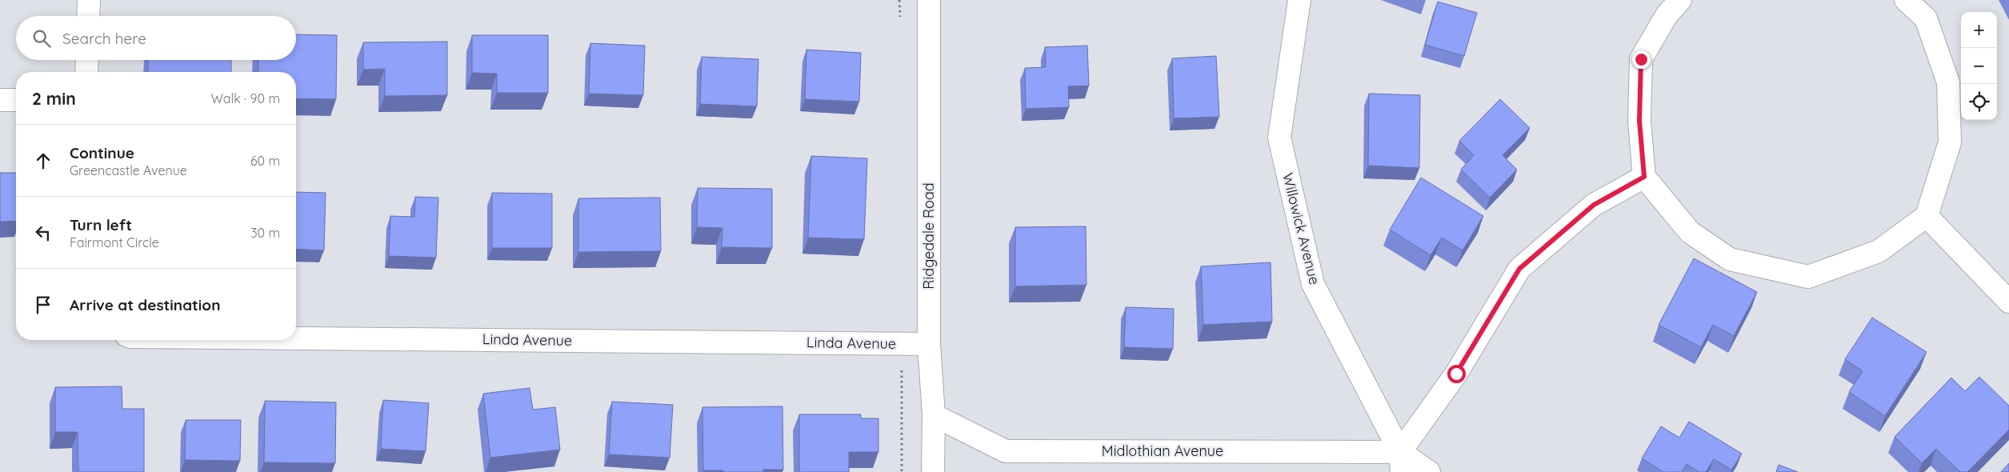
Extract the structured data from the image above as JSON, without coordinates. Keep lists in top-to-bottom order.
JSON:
{
  "streets": {
    "street": [
      "Willowick Avenue",
      "Ridgedale Road",
      "Linda Avenue",
      "Midlothian Avenue"
    ]
  },
  "crossings": [
    ["Willowick Avenue", "Midlothian Avenue"],
    ["Ridgedale Road", "Linda Avenue"],
    ["Ridgedale Road", "Midlothian Avenue"]
  ],
  "page": {
    "map_buttons": ["+", "−"],
    "search": "Search here",
    "heading": ["2 min", "Walk · 90 m"],
    "list": [
      ["Continue", "Greencastle Avenue", "60 m"],
      ["Turn left", "Fairmont Circle", "30 m"],
      "Arrive at destination"
    ]
  }
}
